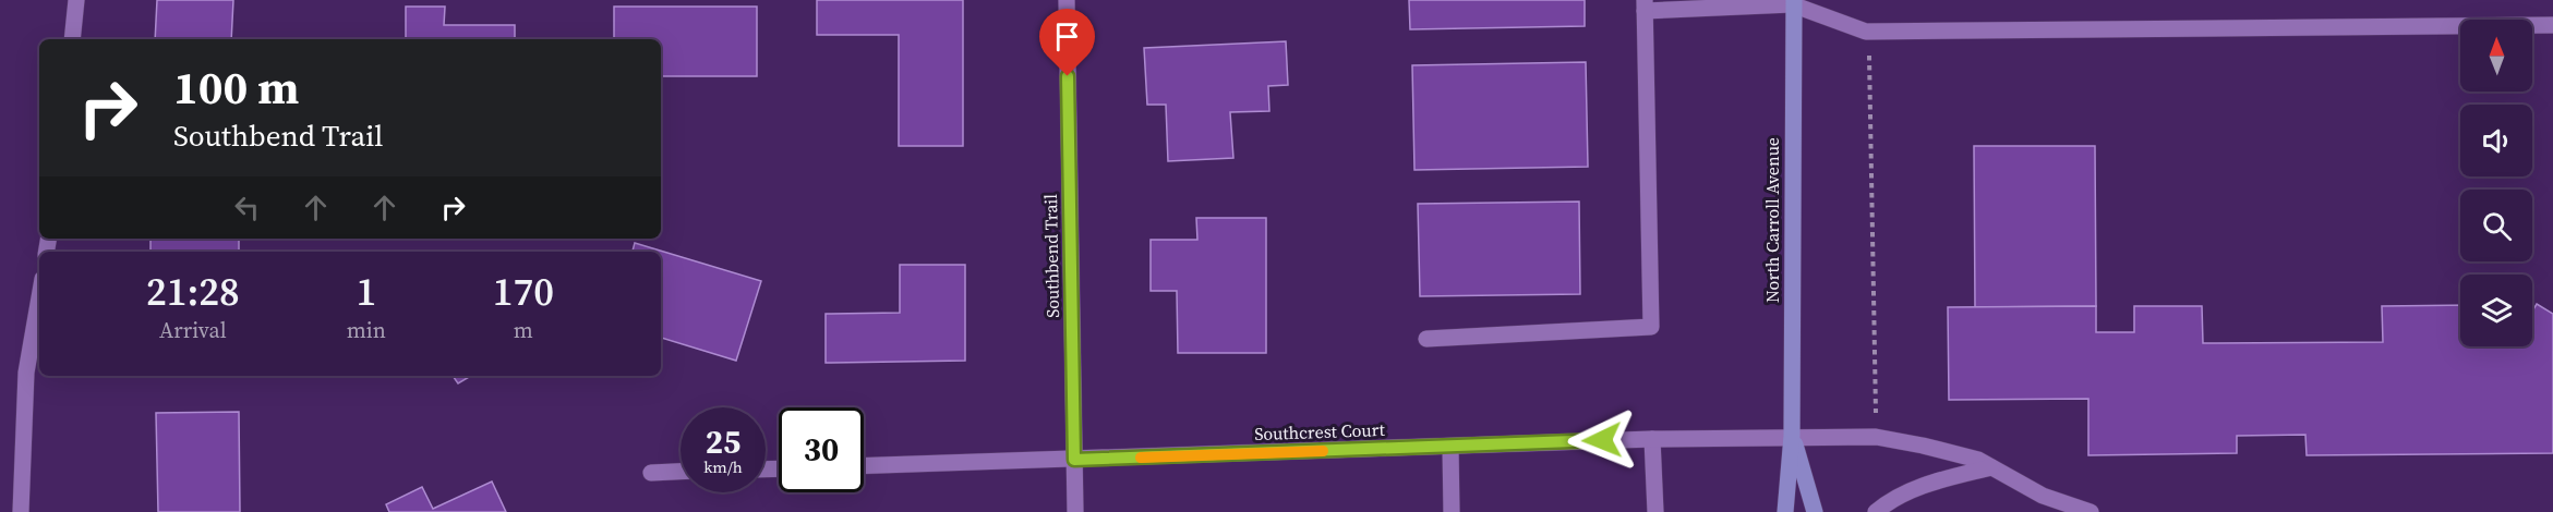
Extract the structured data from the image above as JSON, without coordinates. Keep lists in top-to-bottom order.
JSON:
{
  "streets": {
    "main road": ["North Carroll Avenue"],
    "street": ["Southbend Trail", "Southcrest Court"]
  },
  "crossings": [
    ["North Carroll Avenue", "Southcrest Court"],
    ["Southbend Trail", "Southcrest Court"]
  ],
  "north": "top",
  "page": {
    "turn": ["100 m", "Southbend Trail"],
    "eta": [
      "21:28",
      "Arrival",
      "1",
      "min",
      "170",
      "m"
    ],
    "speed": "25 km/h",
    "limit": "30"
  }
}
